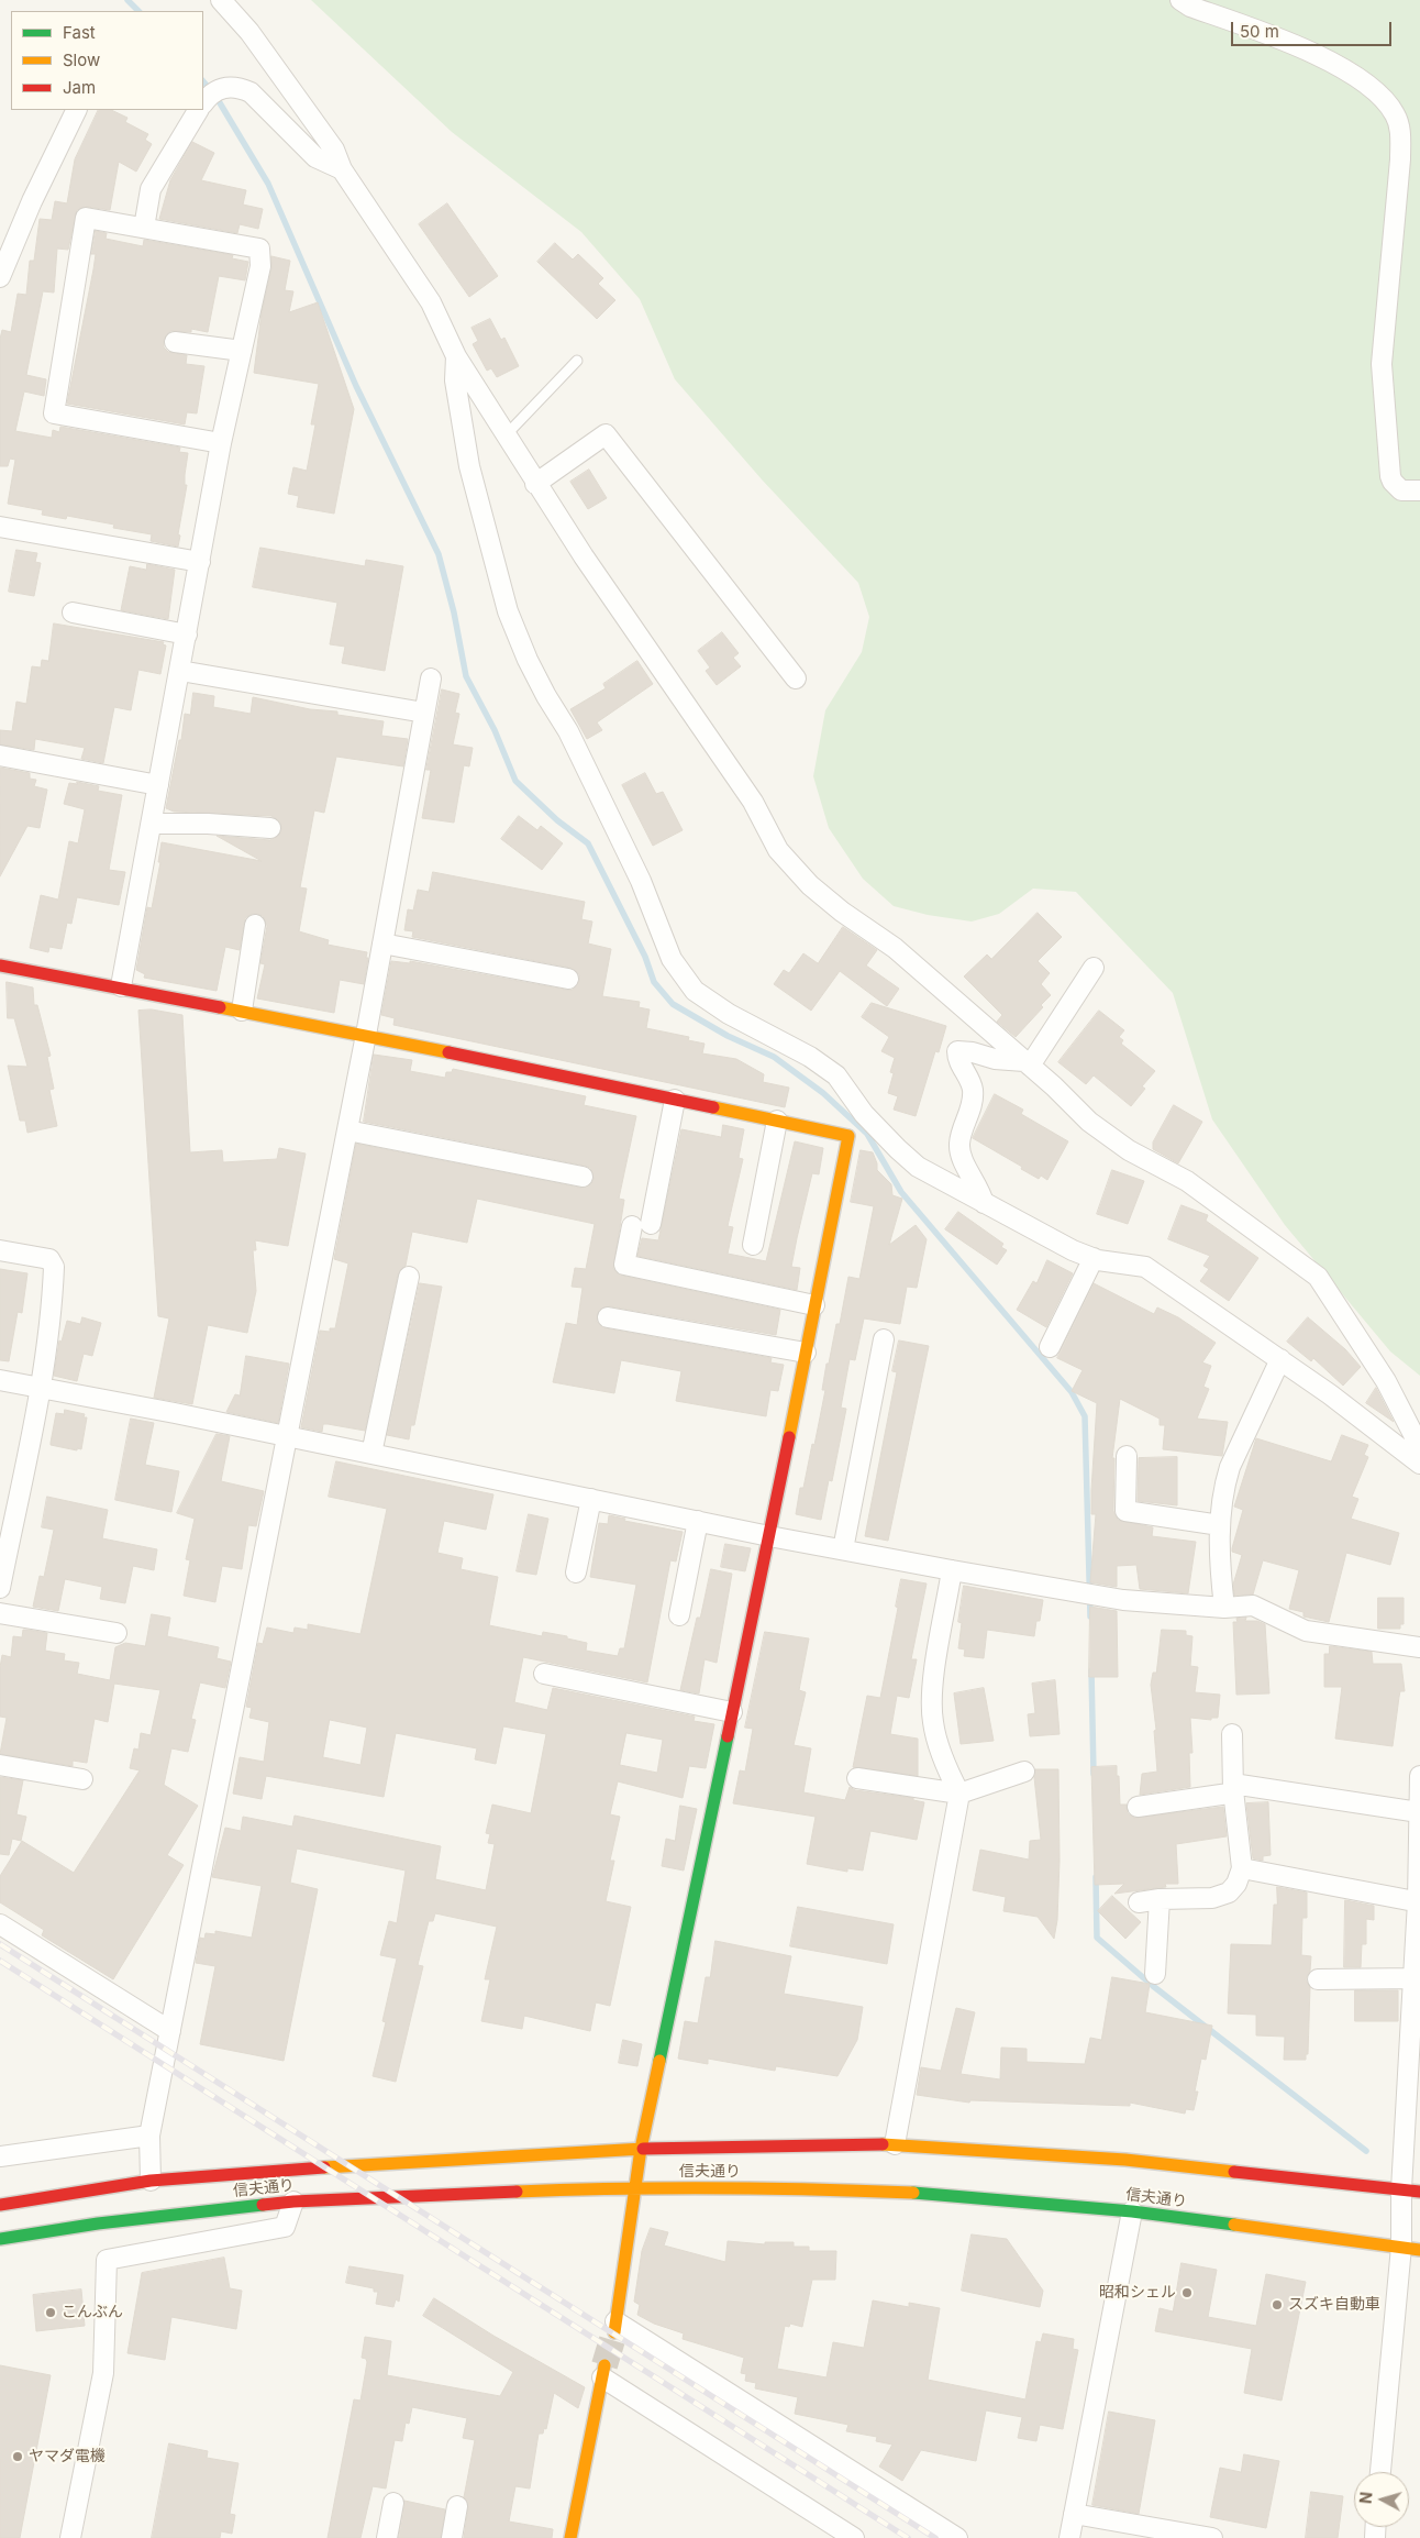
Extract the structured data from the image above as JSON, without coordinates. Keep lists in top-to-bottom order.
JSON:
{
  "streets": {
    "main road": ["信夫通り"]
  },
  "places": [
    "昭和シェル",
    "スズキ自動車",
    "こんぶん",
    "ヤマダ電機"
  ],
  "legend": ["Fast", "Slow", "Jam"],
  "scale_bar": "50 m",
  "north": "left"
}
